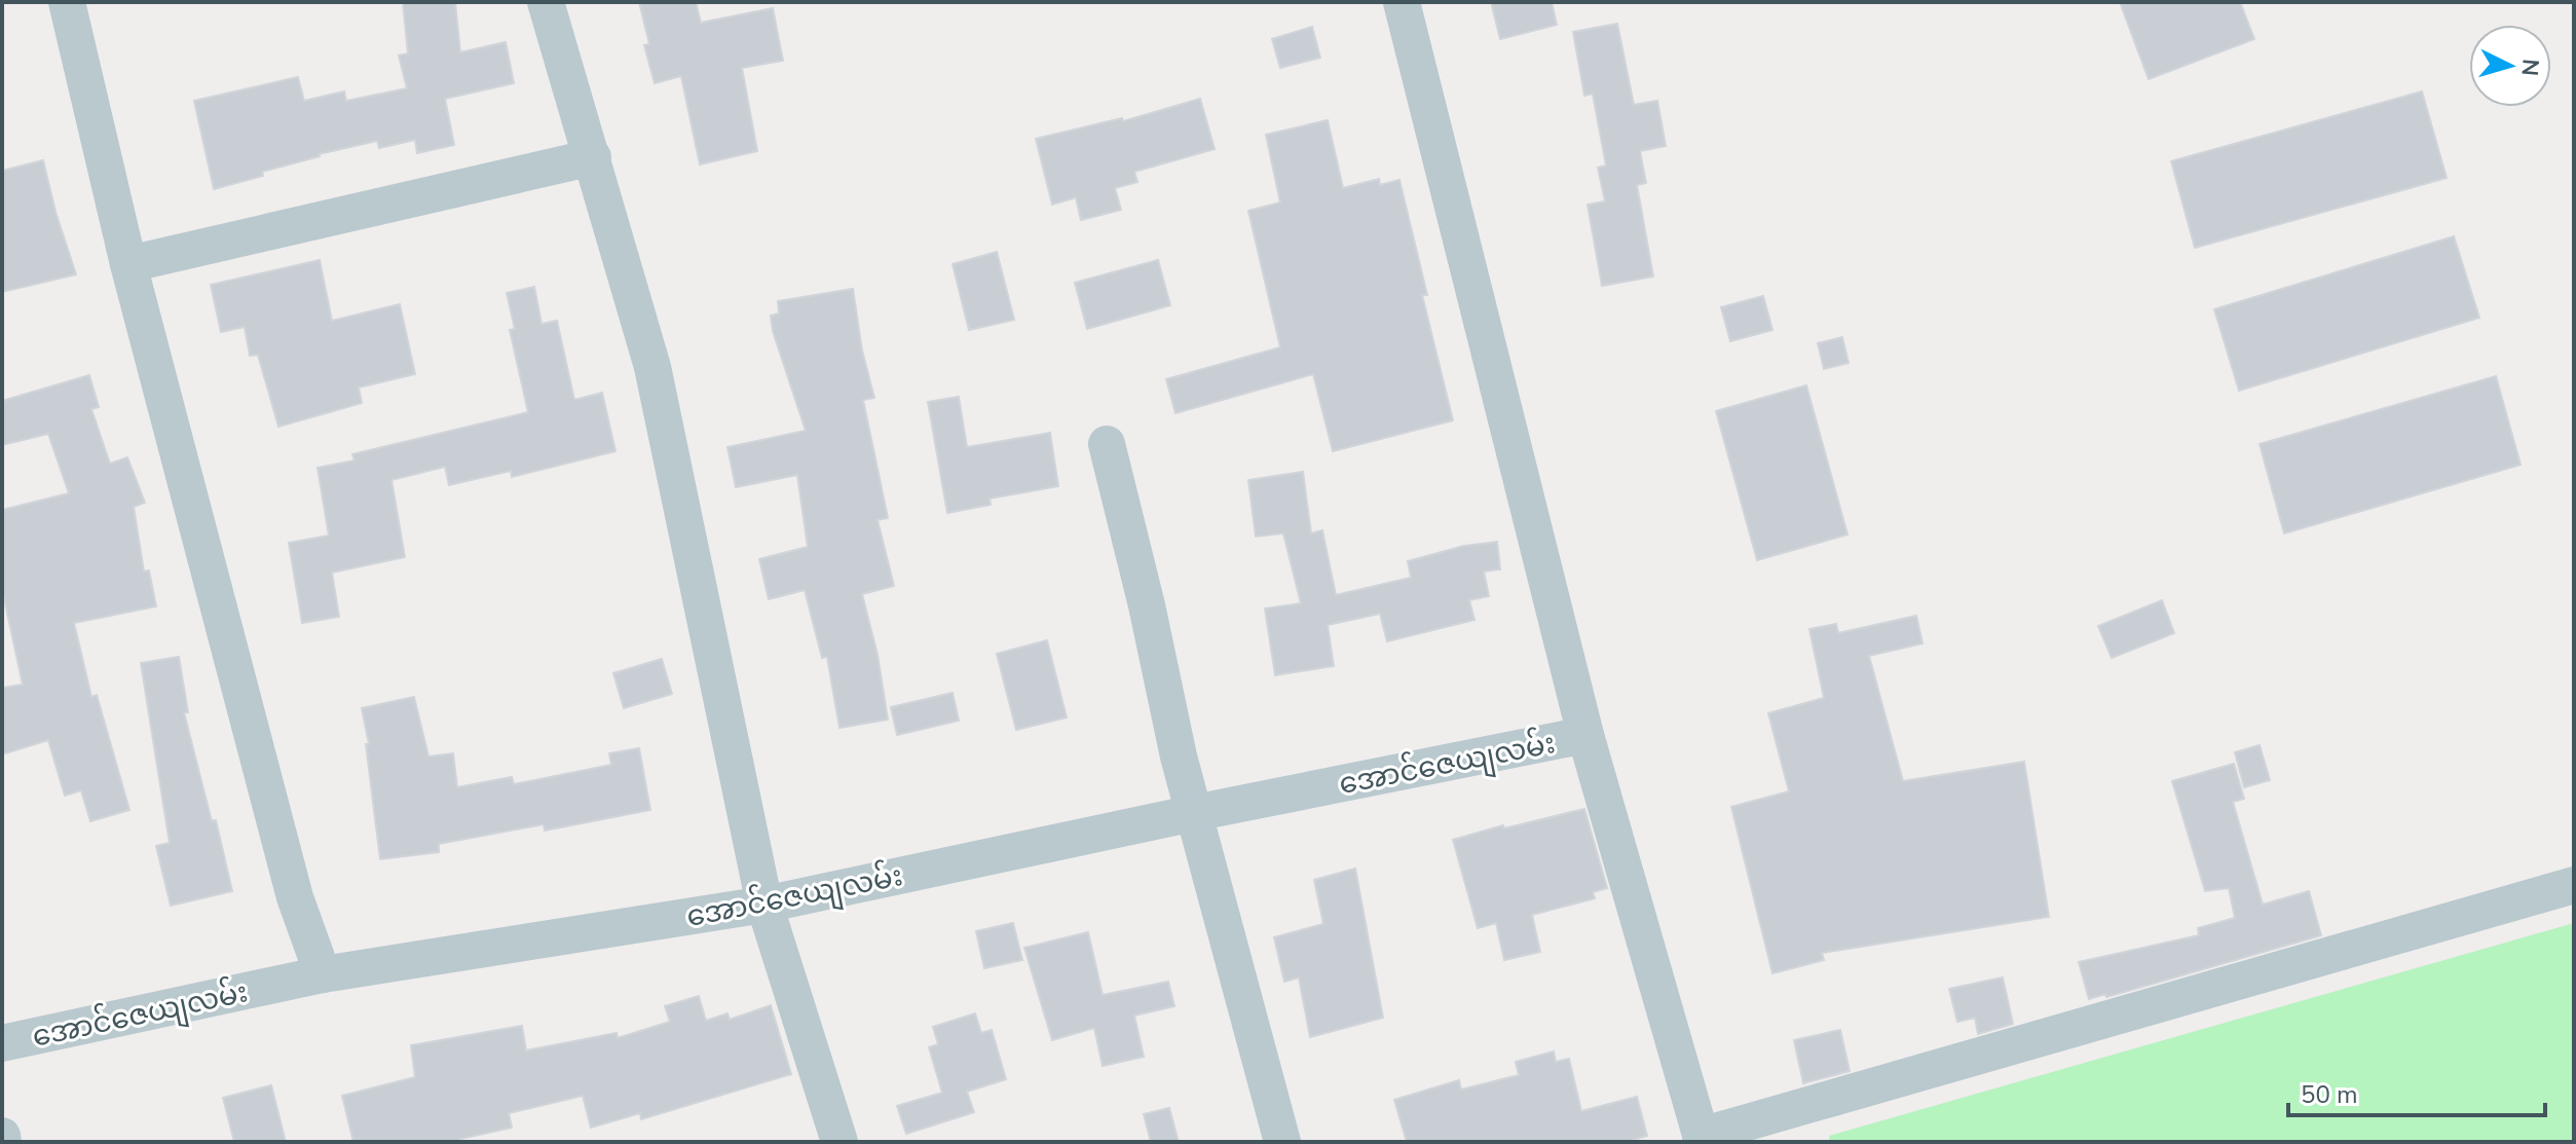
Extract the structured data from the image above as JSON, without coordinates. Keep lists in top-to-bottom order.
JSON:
{
  "streets": {
    "street": ["အောင်ဇေယျလမ်း"]
  },
  "scale_bar": "50 m",
  "north": "right"
}
